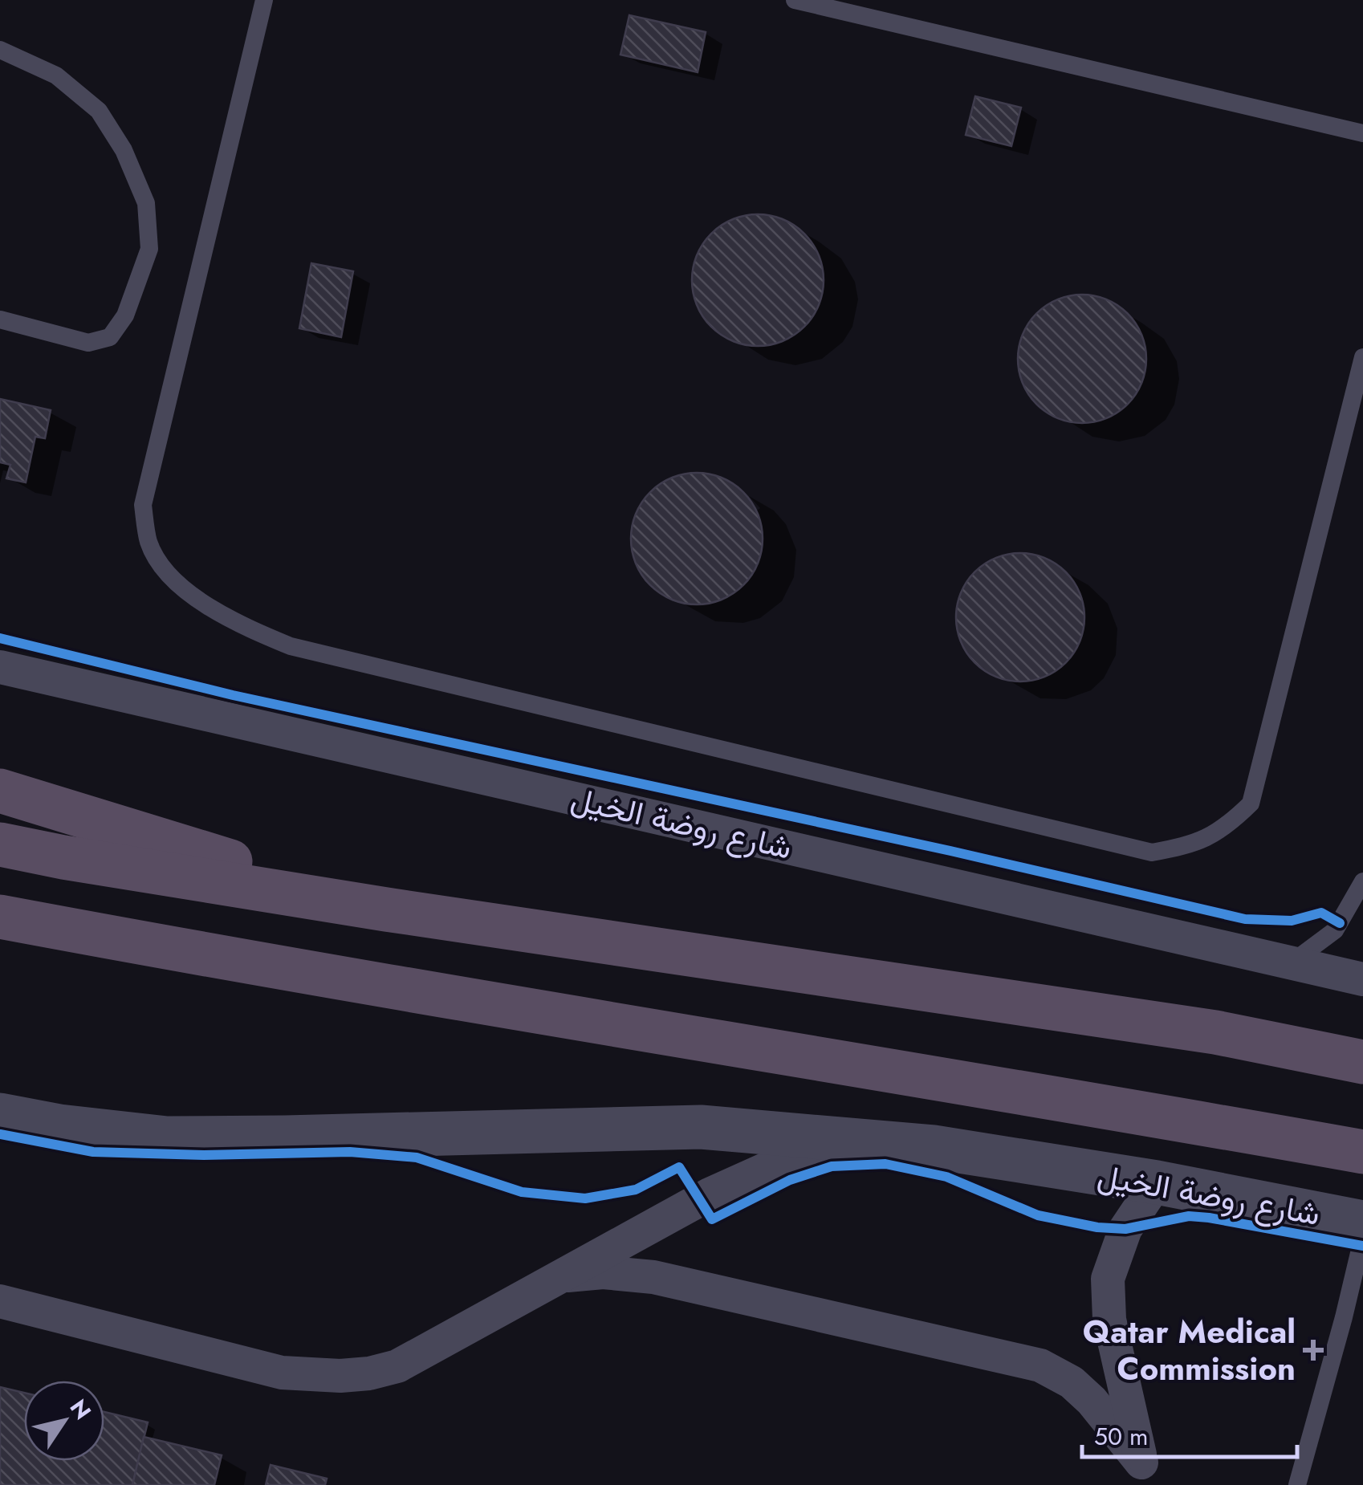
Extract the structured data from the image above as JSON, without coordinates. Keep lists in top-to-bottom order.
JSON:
{
  "streets": {
    "street": ["شارع روضة الخيل"]
  },
  "places": {
    "health": ["Qatar Medical Commission"]
  },
  "scale_bar": "50 m",
  "north": "top right"
}
